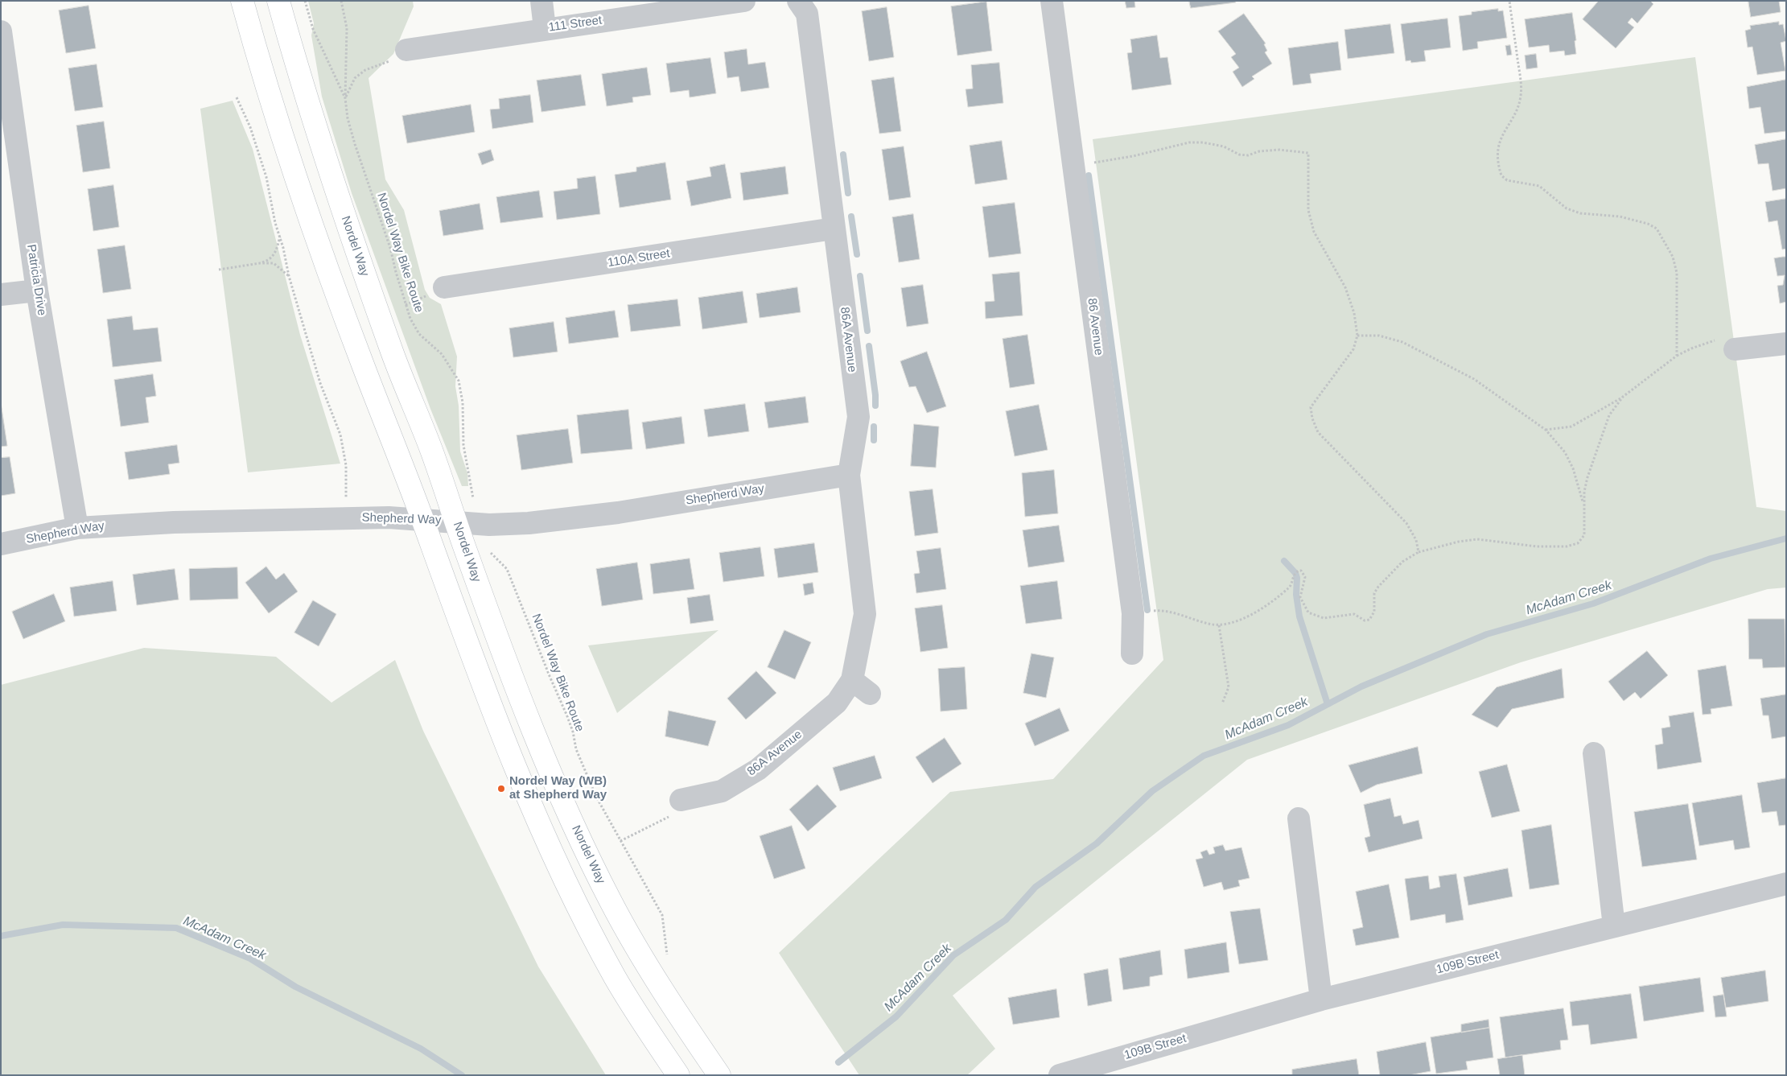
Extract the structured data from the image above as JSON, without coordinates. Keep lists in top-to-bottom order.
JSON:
{
  "streets": {
    "main road": ["Nordel Way"],
    "street": [
      "111 Street",
      "110A Street",
      "Patricia Drive",
      "86 Avenue",
      "86A Avenue",
      "Shepherd Way",
      "109B Street"
    ],
    "path": ["Nordel Way Bike Route"]
  },
  "crossings": [
    ["Nordel Way", "Shepherd Way"],
    ["110A Street", "86A Avenue"],
    ["Patricia Drive", "Shepherd Way"],
    ["86A Avenue", "Shepherd Way"]
  ],
  "water": ["McAdam Creek"],
  "places": ["Nordel Way (WB) at Shepherd Way"]
}
